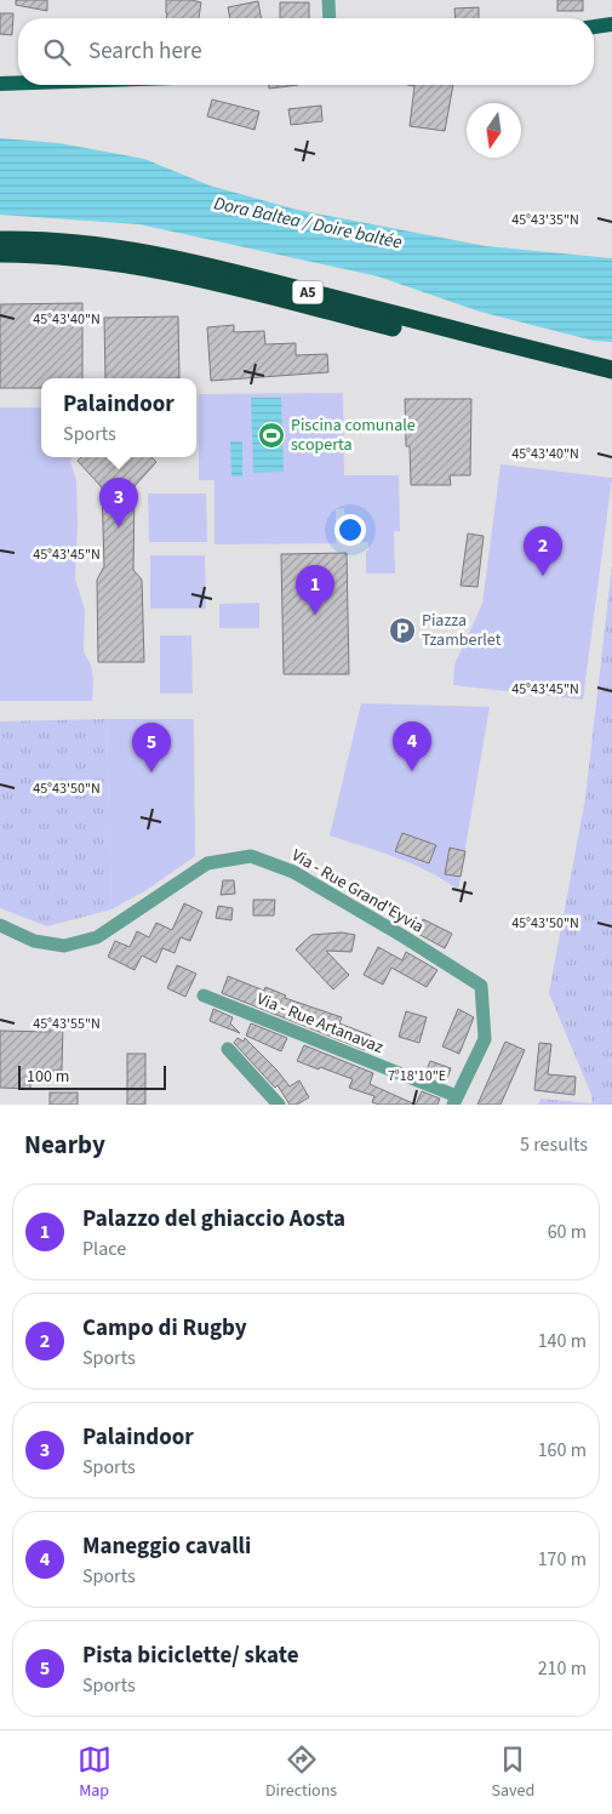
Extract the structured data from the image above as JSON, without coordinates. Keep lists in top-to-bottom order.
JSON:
{
  "streets": {
    "highway": ["A5"],
    "street": ["Via - Rue Grand'Eyvia", "Via - Rue Artanavaz"]
  },
  "crossings": [
    ["Via - Rue Grand'Eyvia", "Via - Rue Artanavaz"]
  ],
  "water": ["Dora Baltea / Doire baltée"],
  "places": {
    "sports": ["Piscina comunale scoperta"],
    "parking": ["Piazza Tzamberlet"]
  },
  "scale_bar": "100 m",
  "north": "bottom",
  "page": {
    "search": "Search here",
    "popup": ["Palaindoor", "Sports"],
    "pins": [
      "3",
      "2",
      "1",
      "4",
      "5"
    ],
    "scale": "100 m",
    "heading": ["Nearby", "5 results"],
    "list": [
      {
        "mark": "1",
        "name": "Palazzo del ghiaccio Aosta",
        "note": "Place",
        "value": "60 m"
      },
      {
        "mark": "2",
        "name": "Campo di Rugby",
        "note": "Sports",
        "value": "140 m"
      },
      {
        "mark": "3",
        "name": "Palaindoor",
        "note": "Sports",
        "value": "160 m"
      },
      {
        "mark": "4",
        "name": "Maneggio cavalli",
        "note": "Sports",
        "value": "170 m"
      },
      {
        "mark": "5",
        "name": "Pista biciclette/ skate",
        "note": "Sports",
        "value": "210 m"
      }
    ],
    "nav": ["Map", "Directions", "Saved"]
  },
  "coordinates": [
    "45°43'35\"N",
    "45°43'40\"N",
    "45°43'45\"N",
    "45°43'50\"N",
    "45°43'55\"N",
    "7°18'10\"E"
  ]
}
